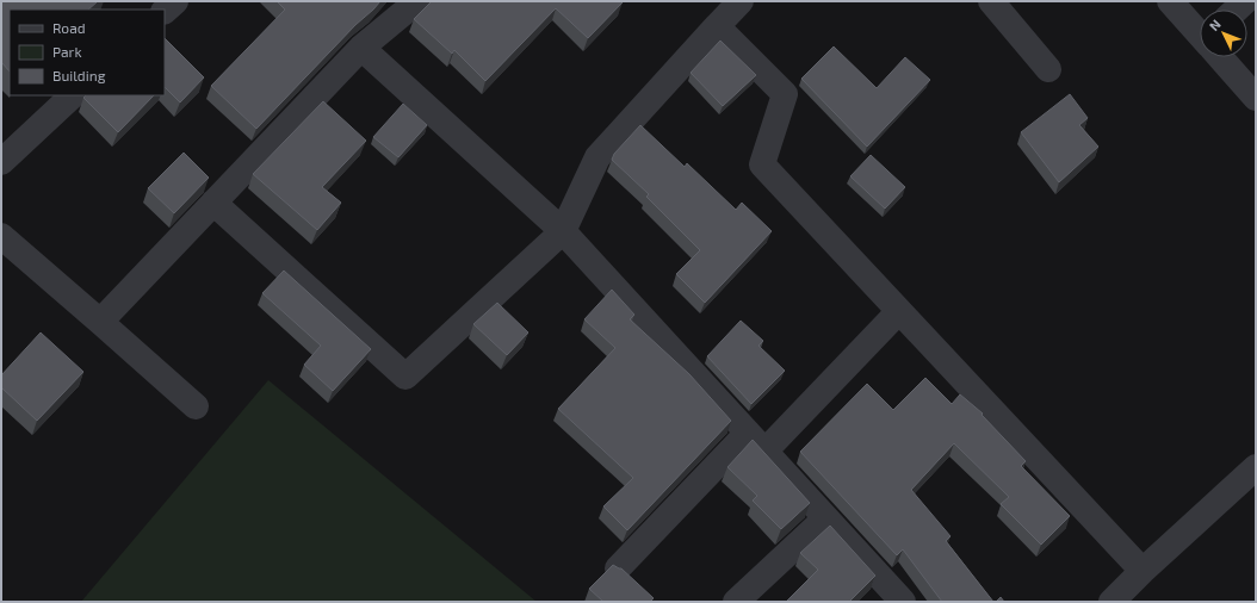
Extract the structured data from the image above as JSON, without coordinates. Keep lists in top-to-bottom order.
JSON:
{
  "legend": ["Road", "Park", "Building"],
  "north": "top left"
}
